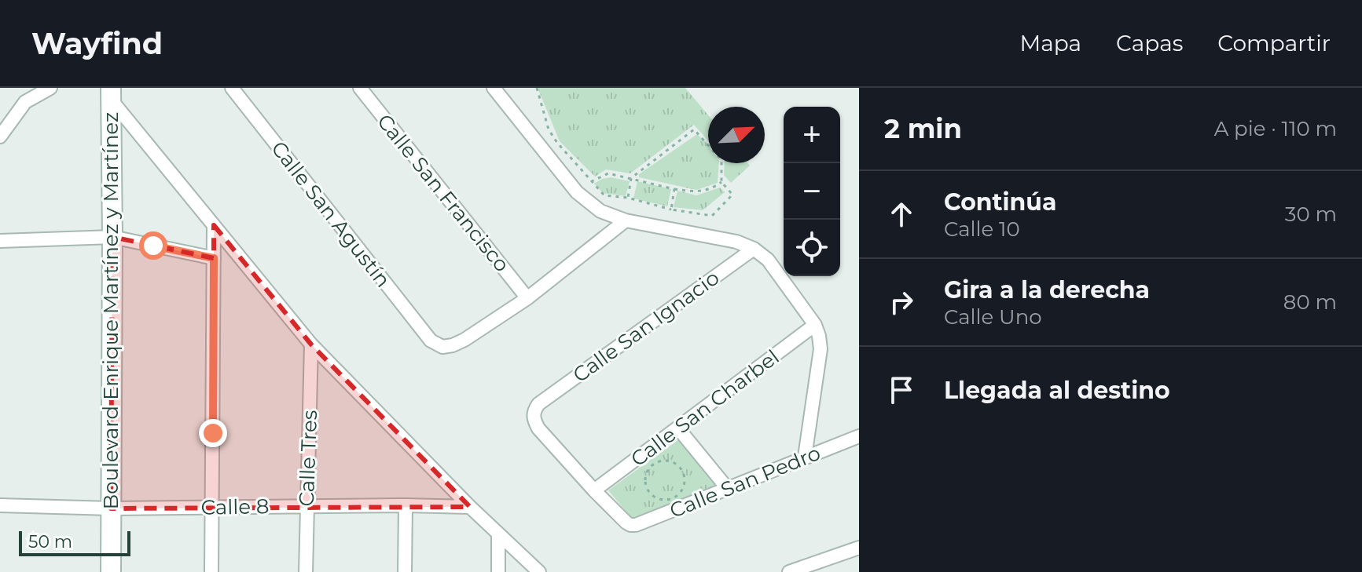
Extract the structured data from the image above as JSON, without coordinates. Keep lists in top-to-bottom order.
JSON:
{
  "streets": {
    "street": [
      "Calle San Francisco",
      "Calle San Agustín",
      "Boulevard Enrique Martínez y Martínez",
      "Calle San Ignacio",
      "Calle San Charbel",
      "Calle Tres",
      "Calle San Pedro",
      "Calle 8"
    ]
  },
  "crossings": [
    ["Calle San Francisco", "Calle San Agustín"],
    ["Boulevard Enrique Martínez y Martínez", "Calle 8"],
    ["Calle San Ignacio", "Calle San Charbel"],
    ["Calle San Ignacio", "Calle San Pedro"],
    ["Calle San Charbel", "Calle San Pedro"],
    ["Calle Tres", "Calle 8"]
  ],
  "scale_bar": "50 m",
  "north": "top right",
  "page": {
    "header": "Wayfind",
    "nav": ["Mapa", "Capas", "Compartir"],
    "heading": ["2 min", "A pie · 110 m"],
    "map_buttons": ["+", "−"],
    "list": [
      ["Continúa", "Calle 10", "30 m"],
      ["Gira a la derecha", "Calle Uno", "80 m"],
      "Llegada al destino"
    ],
    "scale": "50 m"
  }
}
